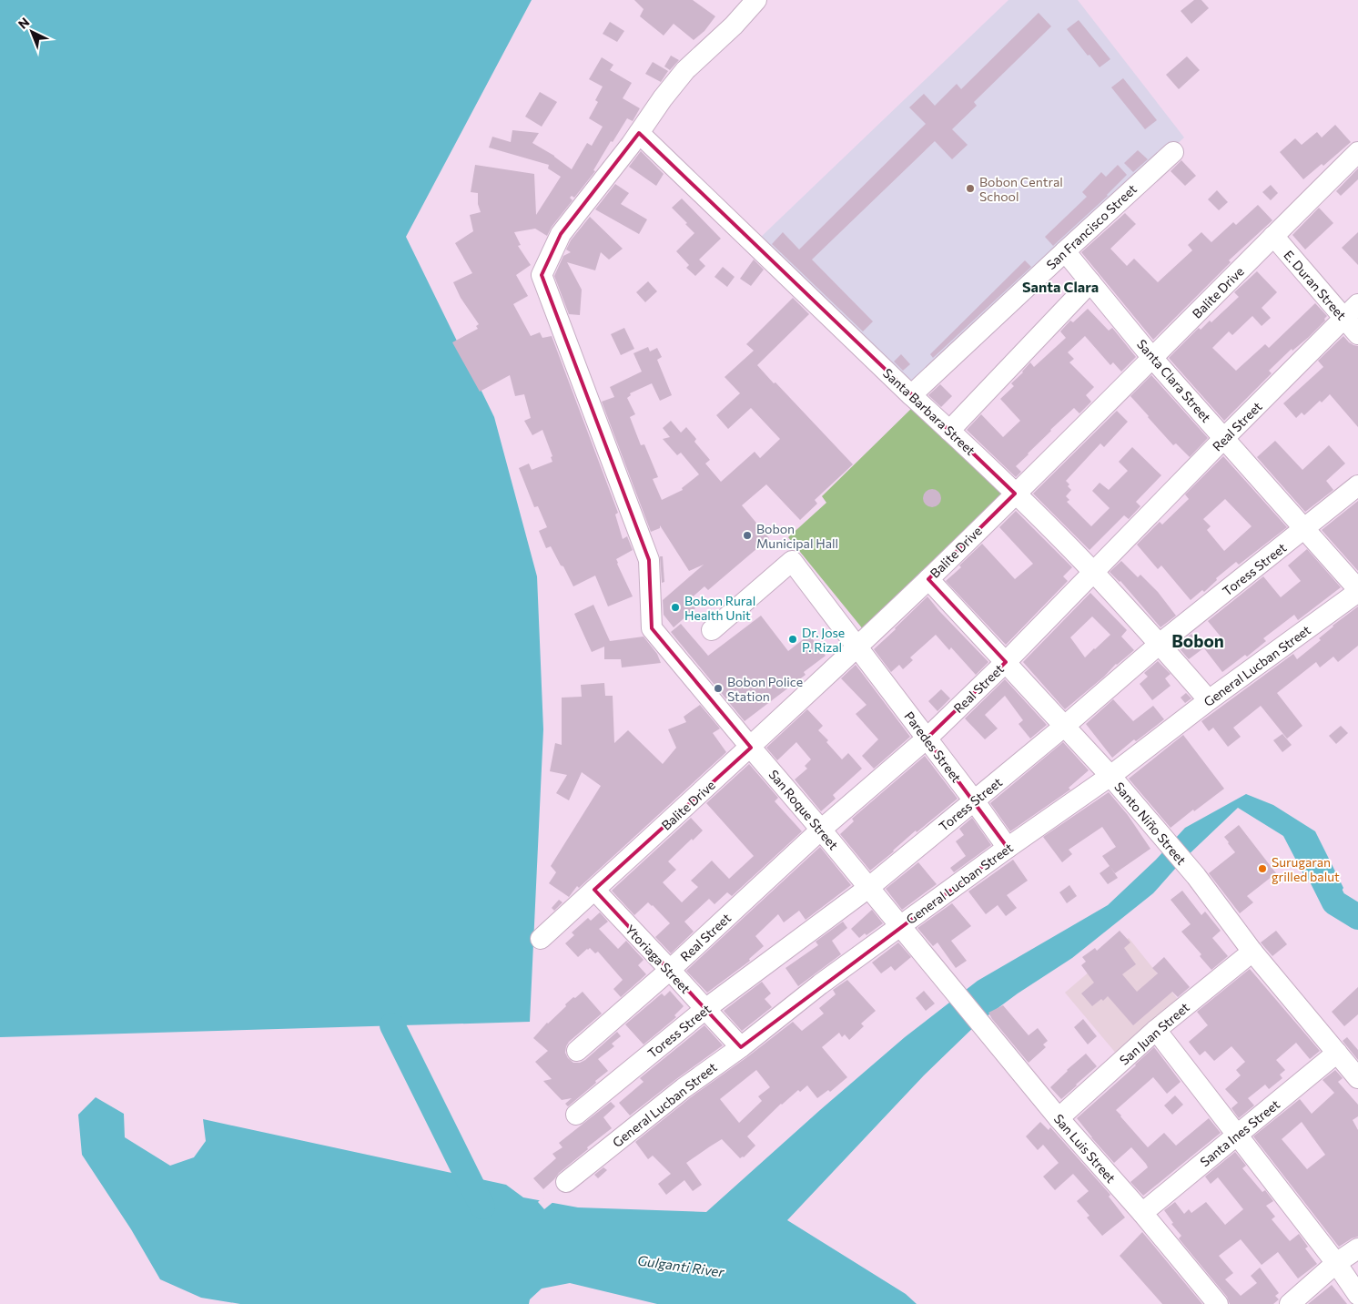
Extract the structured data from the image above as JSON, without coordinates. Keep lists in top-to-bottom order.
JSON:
{
  "streets": {
    "street": [
      "San Francisco Street",
      "E. Duran Street",
      "Balite Drive",
      "Santa Clara Street",
      "Santa Barbara Street",
      "Real Street",
      "Toress Street",
      "General Lucban Street",
      "Paredes Street",
      "San Roque Street",
      "Santo Niño Street",
      "Ytoriaga Street",
      "San Juan Street",
      "Santa Ines Street",
      "San Luis Street"
    ]
  },
  "crossings": [
    ["San Francisco Street", "Santa Clara Street"],
    ["San Francisco Street", "Santa Barbara Street"],
    ["E. Duran Street", "Balite Drive"],
    ["E. Duran Street", "Real Street"],
    ["Balite Drive", "Santa Clara Street"],
    ["Balite Drive", "Santa Barbara Street"],
    ["Balite Drive", "Paredes Street"],
    ["Balite Drive", "San Roque Street"],
    ["Balite Drive", "Santo Niño Street"],
    ["Balite Drive", "Ytoriaga Street"],
    ["Santa Clara Street", "Real Street"],
    ["Santa Clara Street", "Toress Street"],
    ["Santa Clara Street", "General Lucban Street"],
    ["Santa Barbara Street", "Real Street"],
    ["Santa Barbara Street", "Toress Street"],
    ["Santa Barbara Street", "General Lucban Street"],
    ["Santa Barbara Street", "San Roque Street"],
    ["Real Street", "Paredes Street"],
    ["Real Street", "San Roque Street"],
    ["Real Street", "Santo Niño Street"],
    ["Real Street", "Ytoriaga Street"],
    ["Toress Street", "Paredes Street"],
    ["Toress Street", "San Roque Street"],
    ["Toress Street", "Santo Niño Street"],
    ["Toress Street", "Ytoriaga Street"],
    ["General Lucban Street", "Paredes Street"],
    ["General Lucban Street", "San Roque Street"],
    ["General Lucban Street", "Santo Niño Street"],
    ["General Lucban Street", "Ytoriaga Street"],
    ["San Roque Street", "San Luis Street"],
    ["Santo Niño Street", "San Juan Street"],
    ["Santo Niño Street", "Santa Ines Street"],
    ["San Juan Street", "San Luis Street"],
    ["Santa Ines Street", "San Luis Street"]
  ],
  "districts": ["Santa Clara", "Bobon"],
  "water": ["Gulganti River"],
  "places": [
    "Bobon Central School",
    "Bobon Municipal Hall",
    "Bobon Rural Health Unit",
    "Dr. Jose P. Rizal",
    "Bobon Police Station",
    "Surugaran grilled balut"
  ],
  "north": "top left"
}
